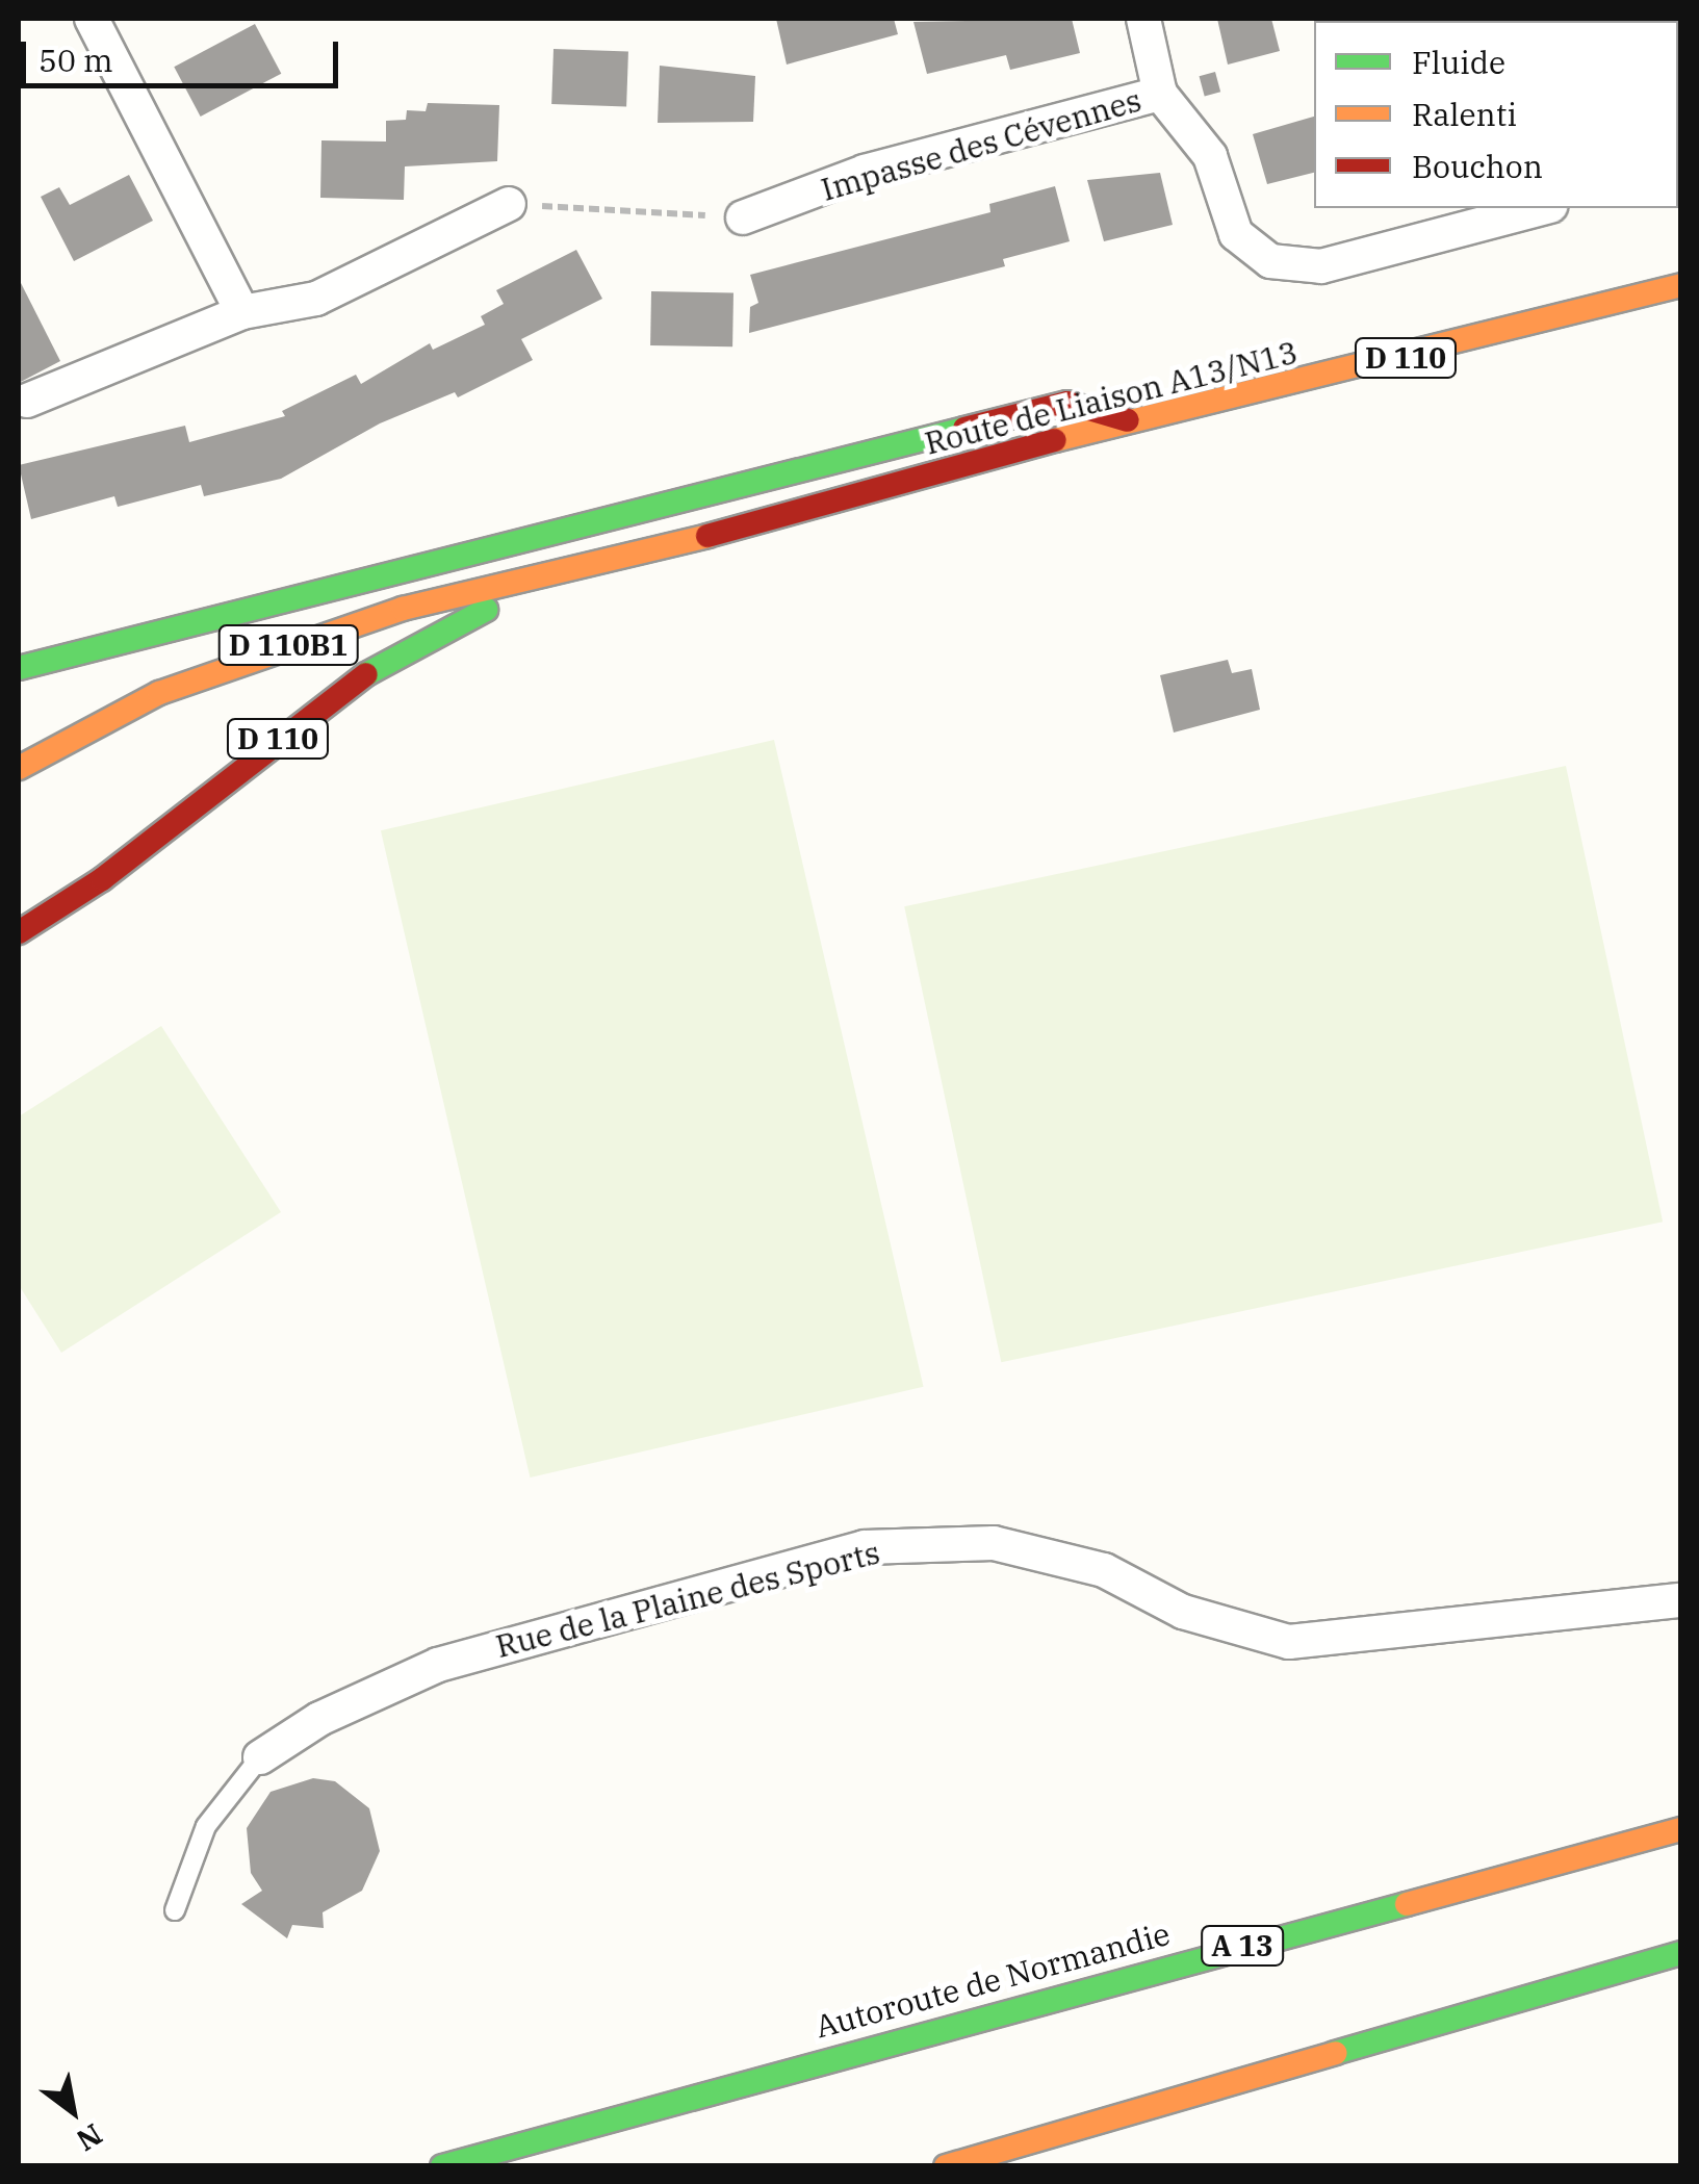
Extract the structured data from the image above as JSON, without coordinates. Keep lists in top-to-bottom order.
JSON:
{
  "streets": {
    "main road": [
      "D 110",
      "Route de Liaison A13/N13",
      "D 110B1",
      "A 13",
      "Autoroute de Normandie"
    ],
    "street": ["Impasse des Cévennes", "Rue de la Plaine des Sports"]
  },
  "crossings": [
    ["D 110", "Route de Liaison A13/N13"],
    ["D 110", "D 110B1"],
    ["Route de Liaison A13/N13", "D 110B1"]
  ],
  "legend": ["Fluide", "Ralenti", "Bouchon"],
  "scale_bar": "50 m",
  "north": "bottom right"
}
